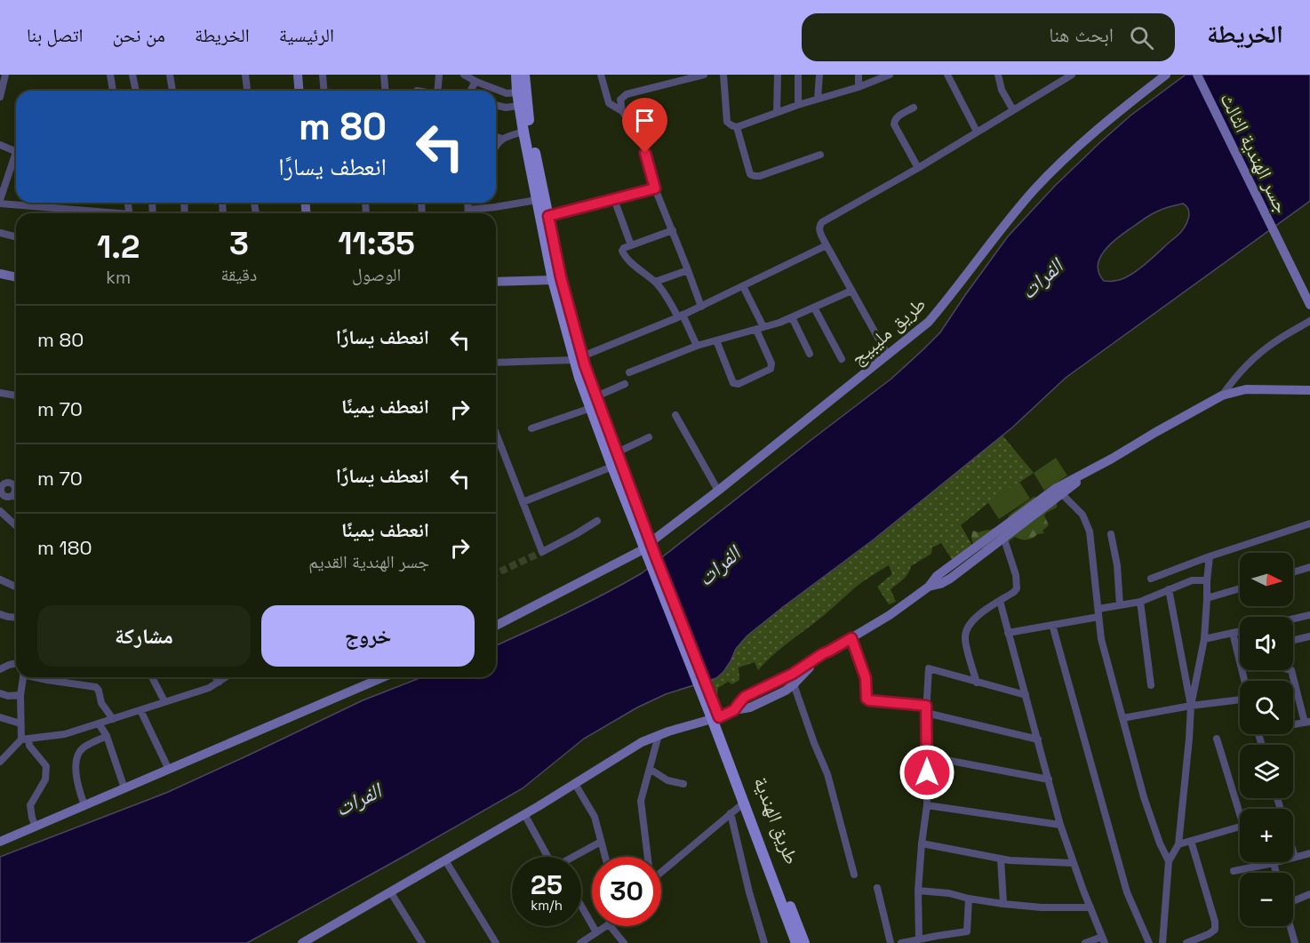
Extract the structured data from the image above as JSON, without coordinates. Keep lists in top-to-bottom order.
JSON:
{
  "streets": {
    "main road": ["طريق الهندية"],
    "street": ["جسر الهندية الثالث", "طريق مليبيج"]
  },
  "water": ["الفرات"],
  "north": "right",
  "page": {
    "header": "الخريطة",
    "search": "ابحث هنا",
    "nav": [
      "الرئيسية",
      "الخريطة",
      "من نحن",
      "اتصل بنا"
    ],
    "turn": ["80 m", "انعطف يسارًا"],
    "eta": [
      "11:35",
      "الوصول",
      "3",
      "دقيقة",
      "1.2",
      "km"
    ],
    "list": [
      {
        "name": "انعطف يسارًا",
        "value": "80 m"
      },
      {
        "name": "انعطف يمينًا",
        "value": "70 m"
      },
      {
        "name": "انعطف يسارًا",
        "value": "70 m"
      },
      {
        "name": "انعطف يمينًا",
        "note": "جسر الهندية القديم",
        "value": "180 m"
      }
    ],
    "map_buttons": ["+", "−"],
    "buttons": ["خروج", "مشاركة"],
    "speed": "25 km/h",
    "limit": "30"
  }
}
